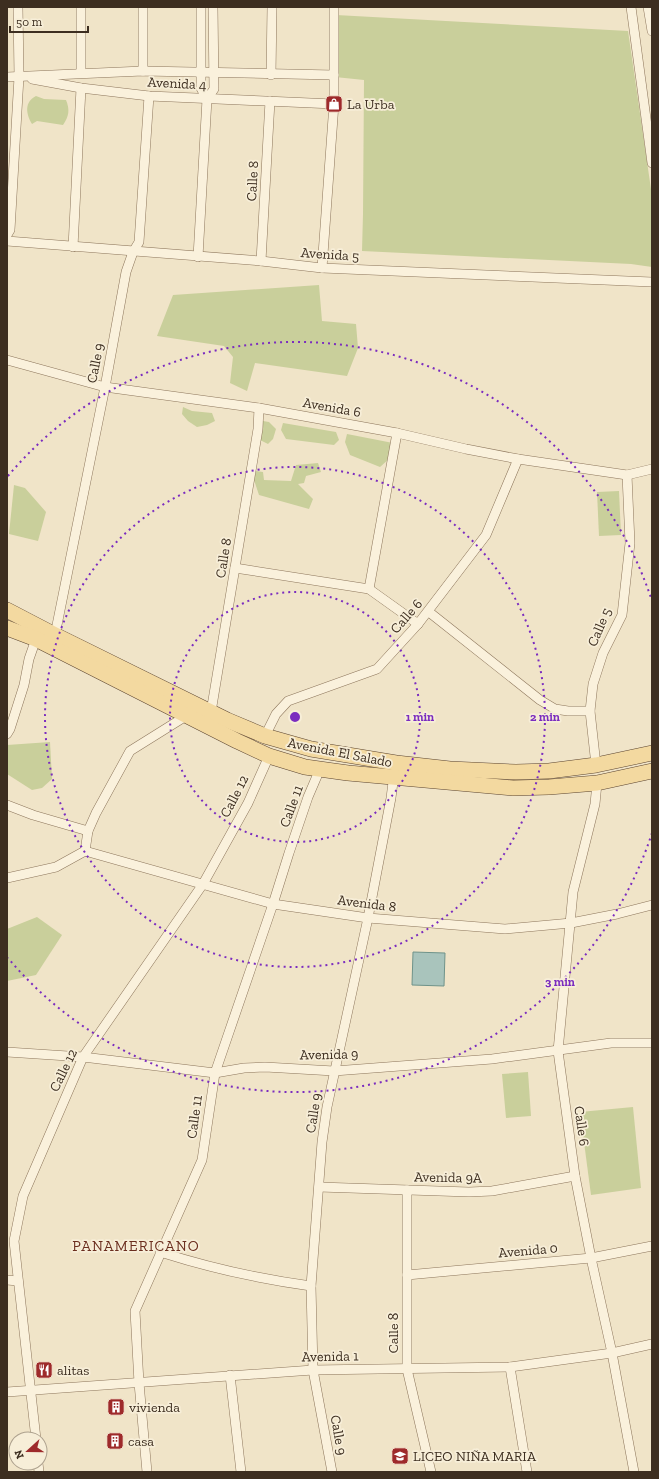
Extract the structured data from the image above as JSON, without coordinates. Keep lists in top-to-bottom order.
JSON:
{
  "streets": {
    "main road": ["Avenida El Salado"],
    "street": [
      "Avenida 4",
      "Calle 8",
      "Avenida 5",
      "Calle 9",
      "Avenida 6",
      "Calle 6",
      "Calle 5",
      "Calle 12",
      "Calle 11",
      "Avenida 8",
      "Avenida 9",
      "Avenida 9A",
      "Avenida 0",
      "Avenida 1"
    ]
  },
  "crossings": [
    ["Avenida 4", "Calle 8"],
    ["Avenida 4", "Calle 9"],
    ["Calle 8", "Avenida 5"],
    ["Calle 8", "Avenida 6"],
    ["Calle 8", "Avenida El Salado"],
    ["Calle 8", "Avenida 9A"],
    ["Calle 8", "Avenida 0"],
    ["Calle 8", "Avenida 1"],
    ["Avenida 5", "Calle 9"],
    ["Calle 9", "Avenida 6"],
    ["Calle 9", "Avenida El Salado"],
    ["Calle 9", "Avenida 8"],
    ["Calle 9", "Avenida 9"],
    ["Calle 9", "Avenida 9A"],
    ["Calle 9", "Avenida 1"],
    ["Avenida 6", "Calle 6"],
    ["Avenida 6", "Calle 5"],
    ["Calle 6", "Avenida El Salado"],
    ["Calle 6", "Avenida 8"],
    ["Calle 6", "Avenida 9"],
    ["Calle 6", "Avenida 9A"],
    ["Calle 6", "Avenida 0"],
    ["Calle 6", "Avenida 1"],
    ["Calle 5", "Avenida El Salado"],
    ["Avenida El Salado", "Calle 12"],
    ["Avenida El Salado", "Calle 11"],
    ["Calle 12", "Avenida 8"],
    ["Calle 12", "Avenida 9"],
    ["Calle 12", "Avenida 1"],
    ["Calle 11", "Avenida 8"],
    ["Calle 11", "Avenida 9"],
    ["Calle 11", "Avenida 1"]
  ],
  "districts": ["PANAMERICANO"],
  "places": {
    "shop": ["La Urba"],
    "restaurant": ["alitas"],
    "building": ["vivienda", "casa"],
    "school or university": ["LICEO NIÑA MARIA"]
  },
  "scale_bar": "50 m",
  "north": "left",
  "rings": ["1 min", "2 min", "3 min"]
}
